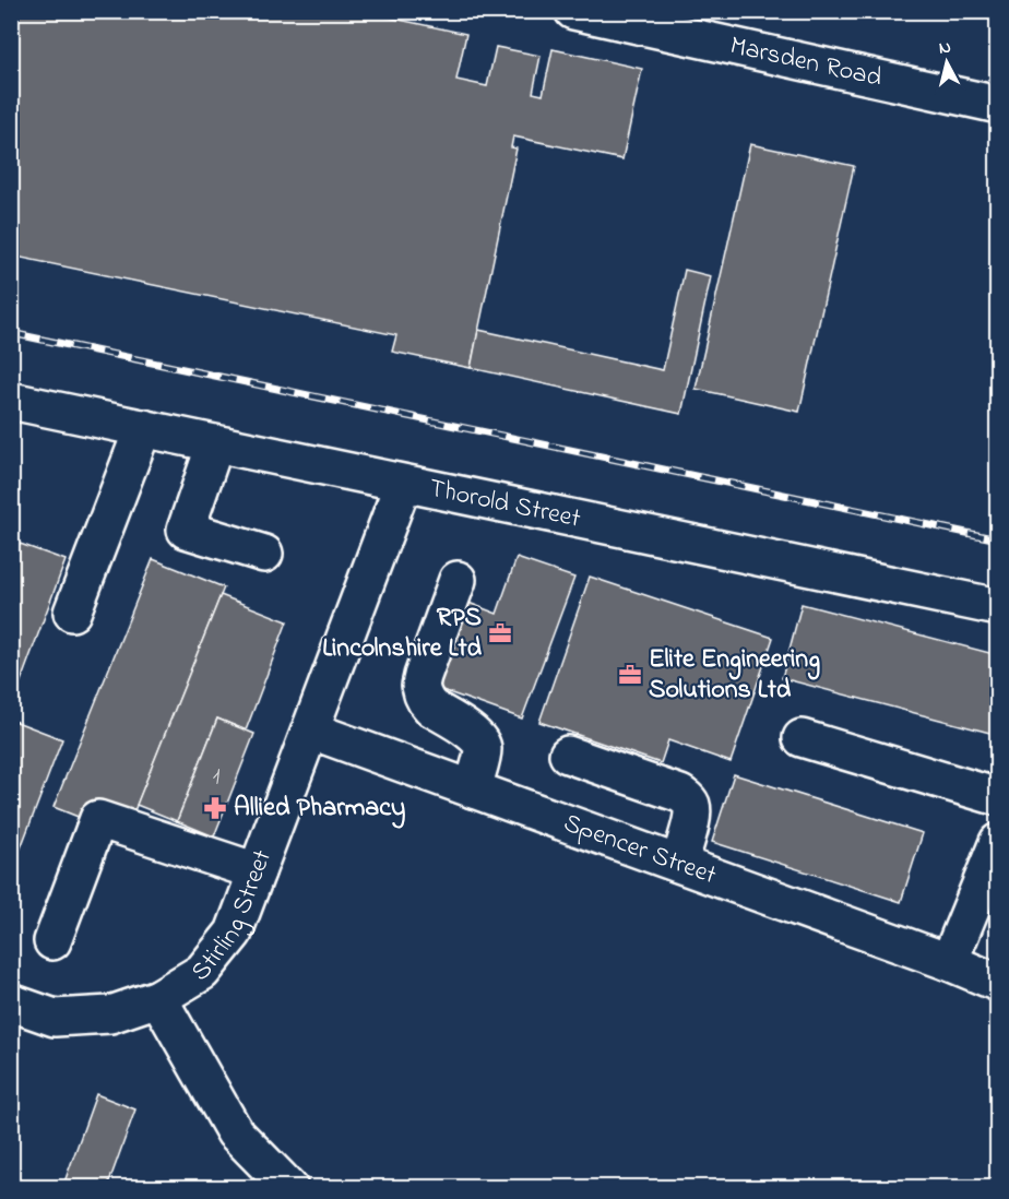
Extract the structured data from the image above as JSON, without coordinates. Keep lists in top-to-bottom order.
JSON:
{
  "streets": {
    "street": [
      "Marsden Road",
      "Thorold Street",
      "Spencer Street",
      "Stirling Street"
    ]
  },
  "crossings": [
    ["Thorold Street", "Stirling Street"],
    ["Spencer Street", "Stirling Street"]
  ],
  "places": {
    "office": ["RPS Lincolnshire Ltd", "Elite Engineering Solutions Ltd"],
    "pharmacy": ["Allied Pharmacy"]
  },
  "house_numbers": ["1"],
  "north": "top"
}
